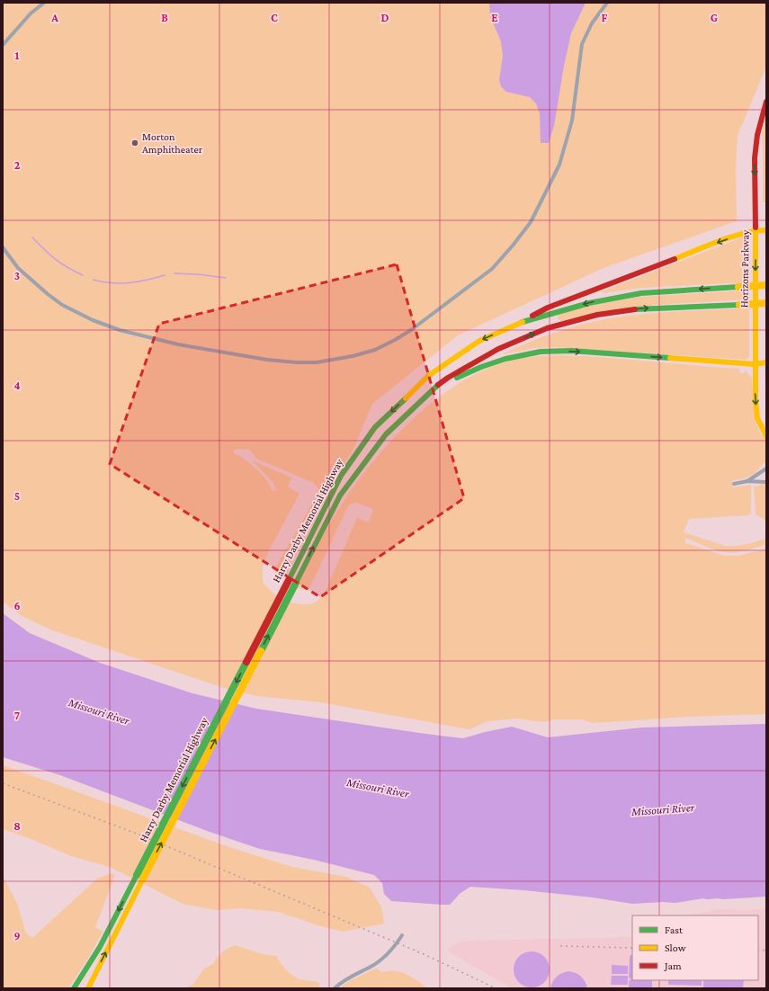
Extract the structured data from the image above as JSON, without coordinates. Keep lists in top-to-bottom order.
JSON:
{
  "streets": {
    "main road": ["Horizons Parkway", "Harry Darby Memorial Highway"]
  },
  "one_way": ["Horizons Parkway"],
  "water": ["Missouri River"],
  "places": ["Morton Amphitheater"],
  "legend": ["Fast", "Slow", "Jam"],
  "grid": {
    "columns": [
      "A",
      "B",
      "C",
      "D",
      "E",
      "F",
      "G"
    ],
    "rows": [
      "1",
      "2",
      "3",
      "4",
      "5",
      "6",
      "7",
      "8",
      "9"
    ]
  }
}
